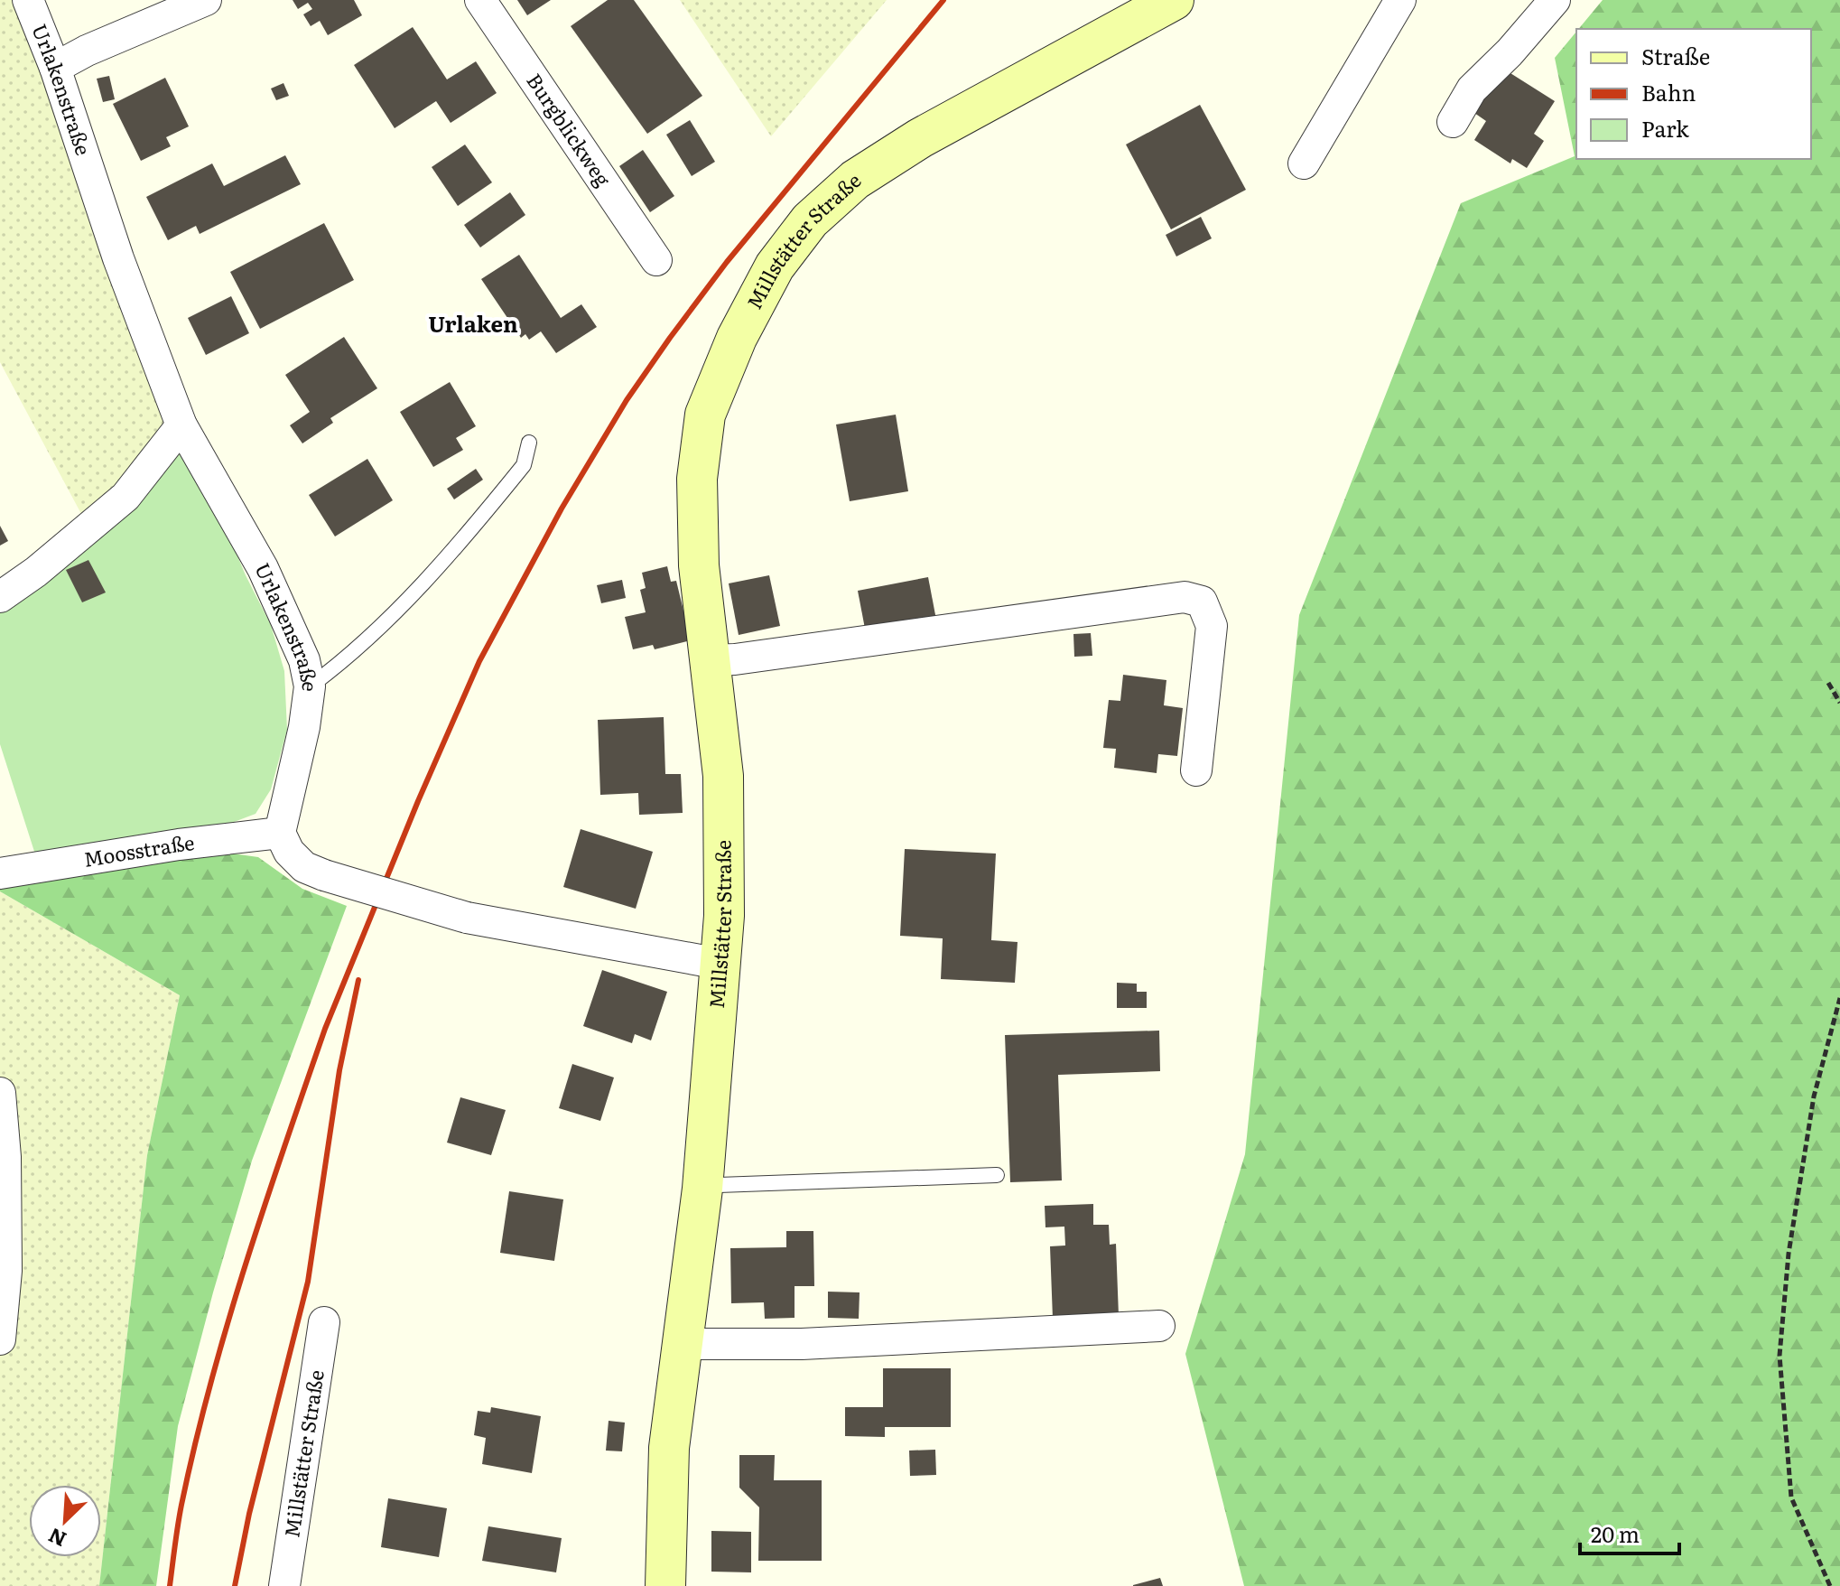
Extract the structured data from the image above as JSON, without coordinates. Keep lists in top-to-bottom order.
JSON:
{
  "streets": {
    "street": [
      "Urlakenstraße",
      "Burgblickweg",
      "Millstätter Straße",
      "Moosstraße"
    ]
  },
  "crossings": [
    ["Urlakenstraße", "Moosstraße"]
  ],
  "districts": ["Urlaken"],
  "legend": ["Straße", "Bahn", "Park"],
  "scale_bar": "20 m",
  "north": "bottom left"
}
